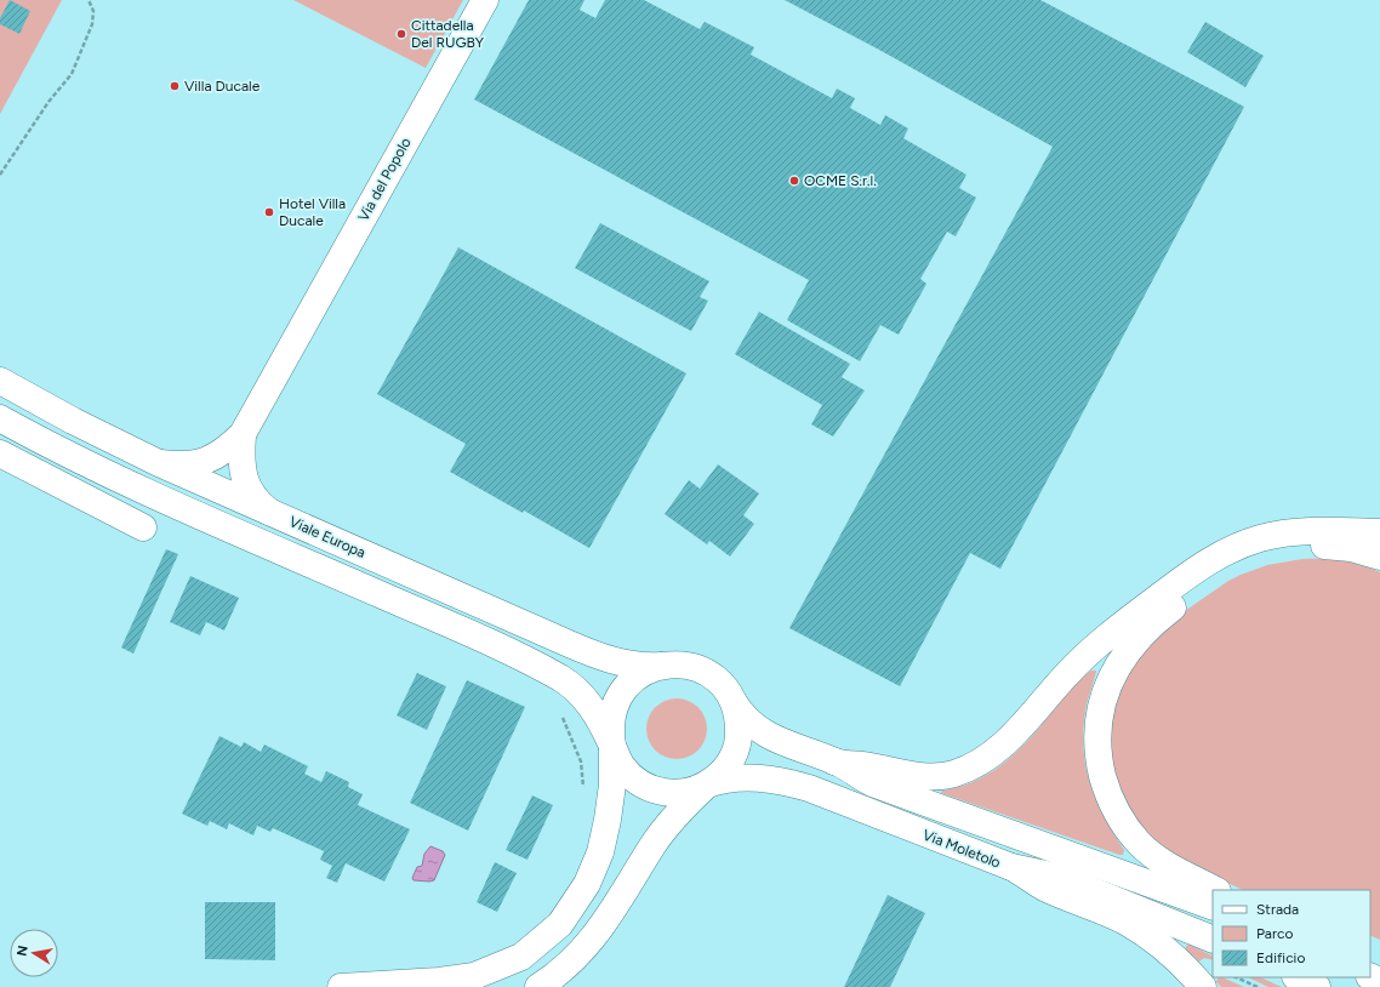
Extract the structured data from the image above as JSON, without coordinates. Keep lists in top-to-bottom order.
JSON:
{
  "streets": {
    "main road": ["Via del Popolo", "Viale Europa", "Via Moletolo"]
  },
  "crossings": [
    ["Via del Popolo", "Viale Europa"],
    ["Viale Europa", "Via Moletolo"]
  ],
  "places": [
    "Cittadella Del RUGBY",
    "Villa Ducale",
    "OCME S.r.l.",
    "Hotel Villa Ducale"
  ],
  "legend": ["Strada", "Parco", "Edificio"],
  "north": "left"
}
